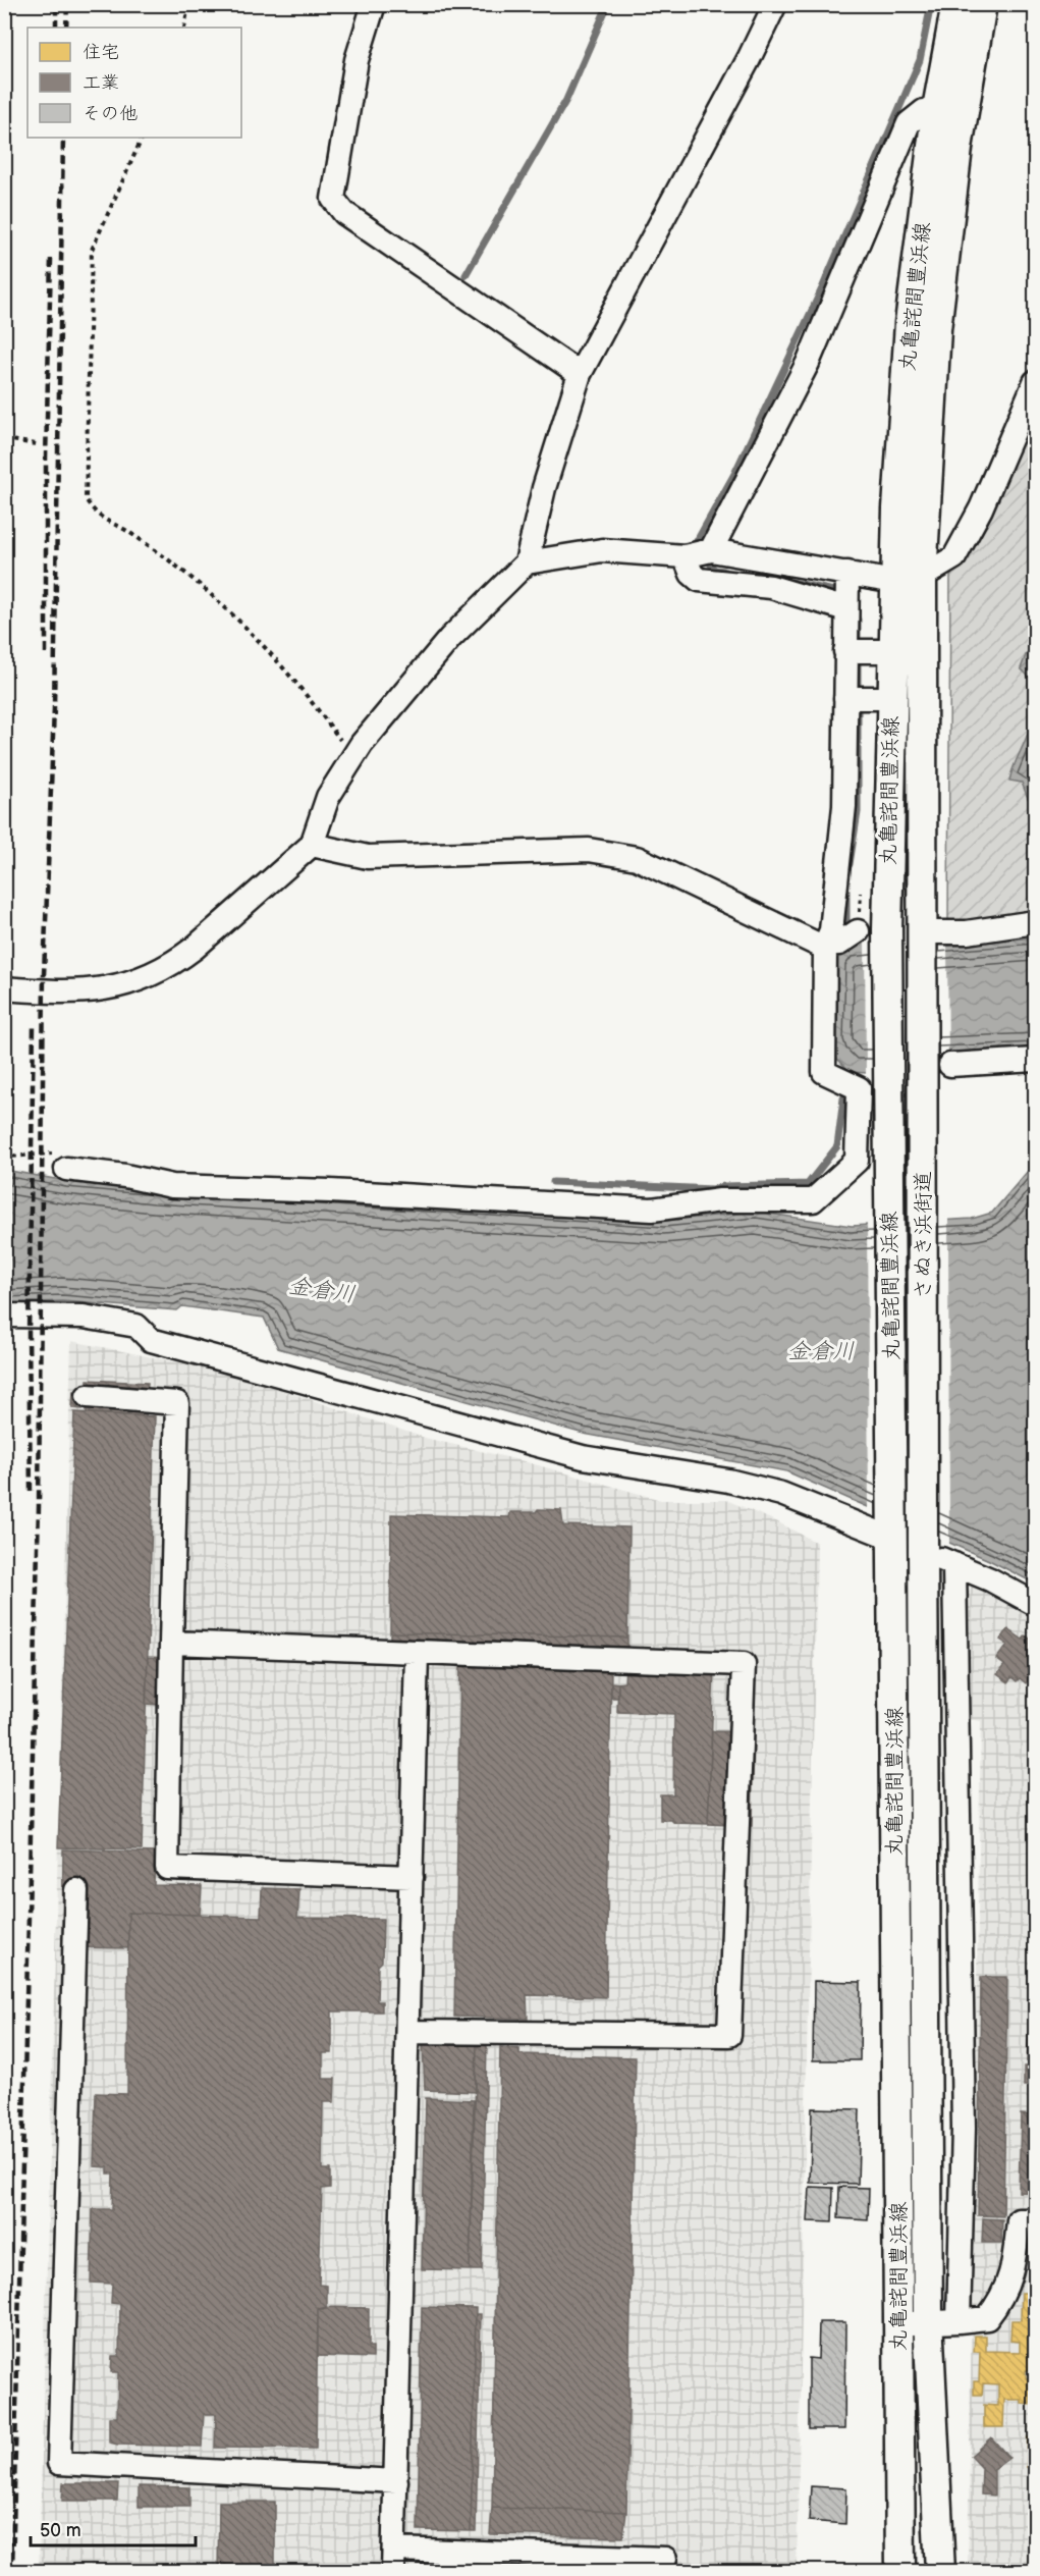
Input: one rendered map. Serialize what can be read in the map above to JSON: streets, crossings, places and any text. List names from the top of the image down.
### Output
{
  "streets": {
    "main road": ["丸亀詫間豊浜線", "さぬき浜街道"]
  },
  "crossings": [
    ["丸亀詫間豊浜線", "さぬき浜街道"]
  ],
  "water": ["金倉川"],
  "legend": ["住宅", "工業", "その他"],
  "scale_bar": "50 m"
}
